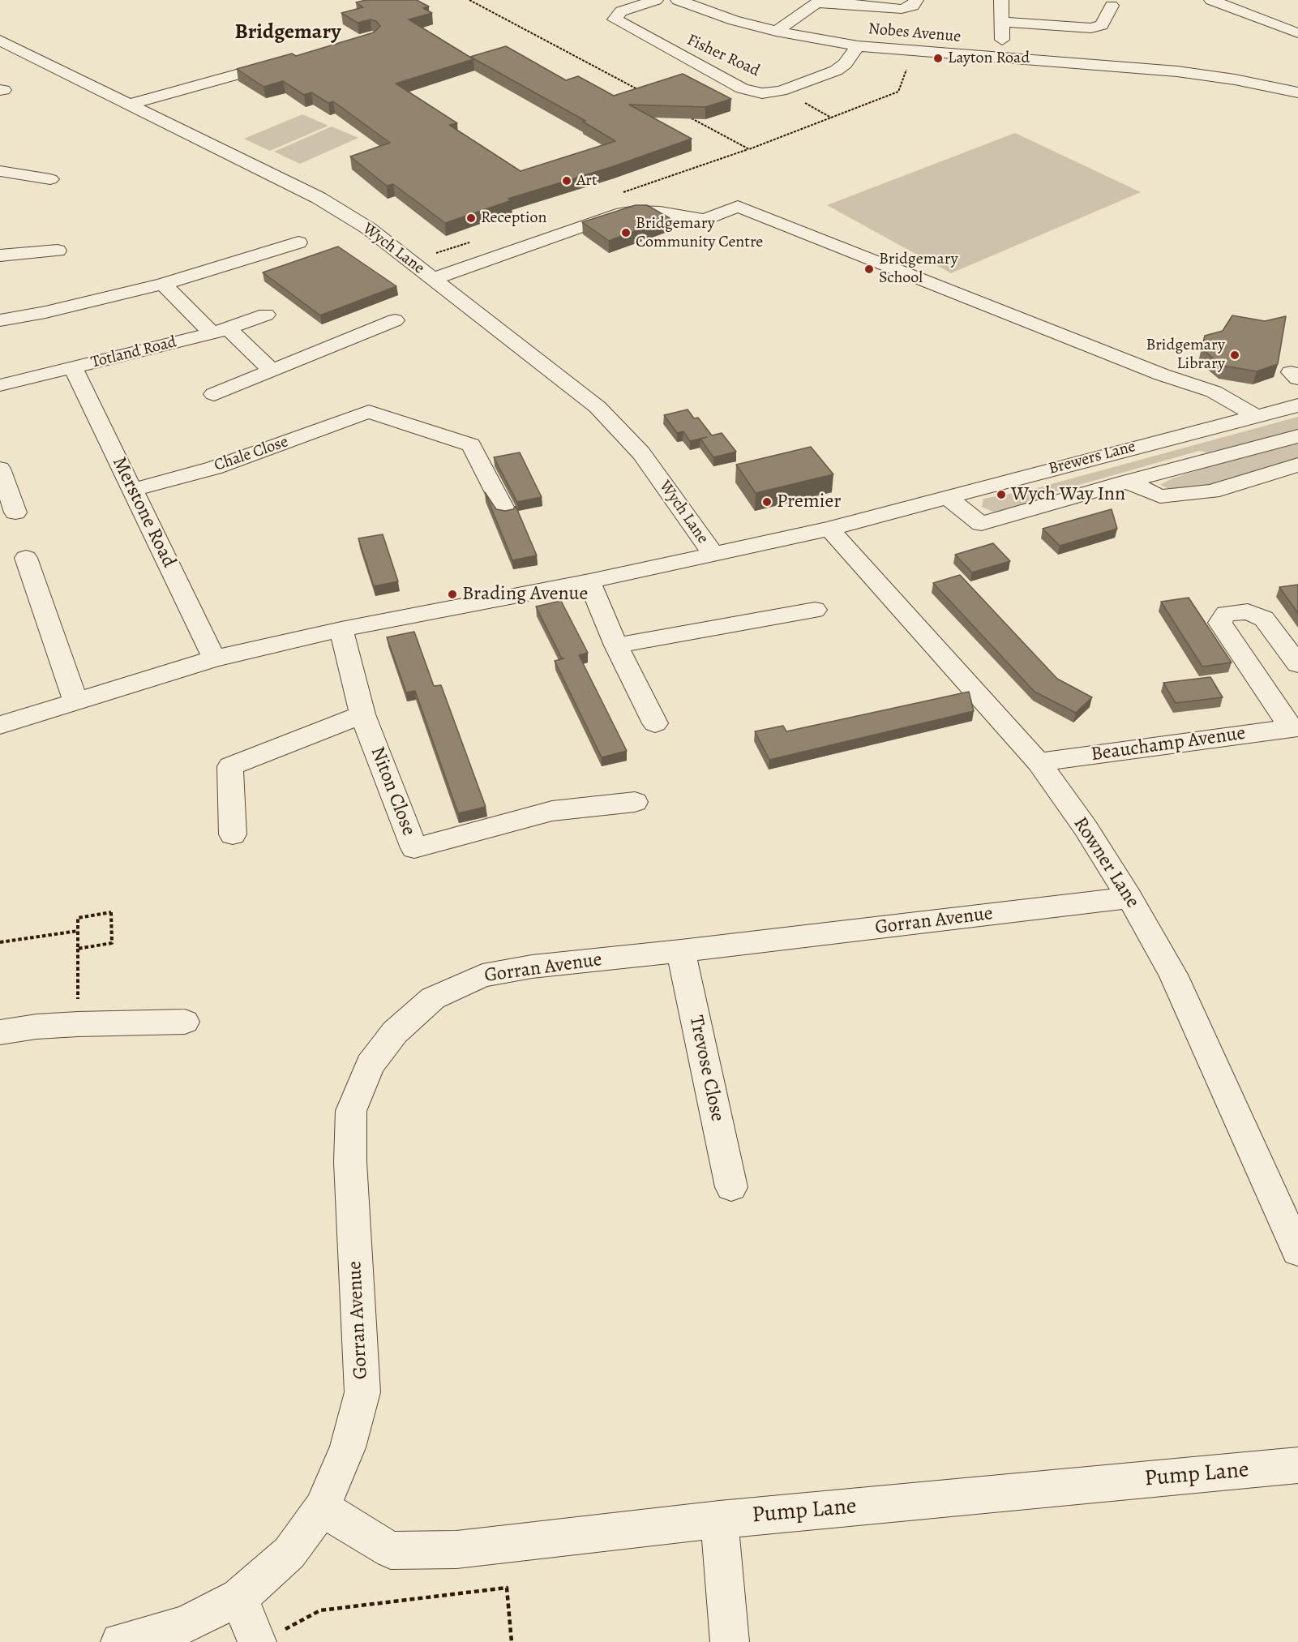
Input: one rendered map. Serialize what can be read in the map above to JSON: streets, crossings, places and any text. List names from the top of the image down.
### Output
{
  "streets": {
    "street": [
      "Nobes Avenue",
      "Fisher Road",
      "Wych Lane",
      "Totland Road",
      "Chale Close",
      "Brewers Lane",
      "Merstone Road",
      "Beauchamp Avenue",
      "Niton Close",
      "Rowner Lane",
      "Gorran Avenue",
      "Trevose Close",
      "Pump Lane"
    ]
  },
  "crossings": [
    ["Nobes Avenue", "Fisher Road"],
    ["Totland Road", "Merstone Road"],
    ["Chale Close", "Merstone Road"],
    ["Brewers Lane", "Rowner Lane"],
    ["Beauchamp Avenue", "Rowner Lane"],
    ["Rowner Lane", "Gorran Avenue"],
    ["Gorran Avenue", "Trevose Close"],
    ["Gorran Avenue", "Pump Lane"]
  ],
  "districts": ["Bridgemary"],
  "places": [
    "Layton Road",
    "Art",
    "Reception",
    "Bridgemary Community Centre",
    "Bridgemary School",
    "Bridgemary Library",
    "Wych Way Inn",
    "Premier",
    "Brading Avenue"
  ]
}
